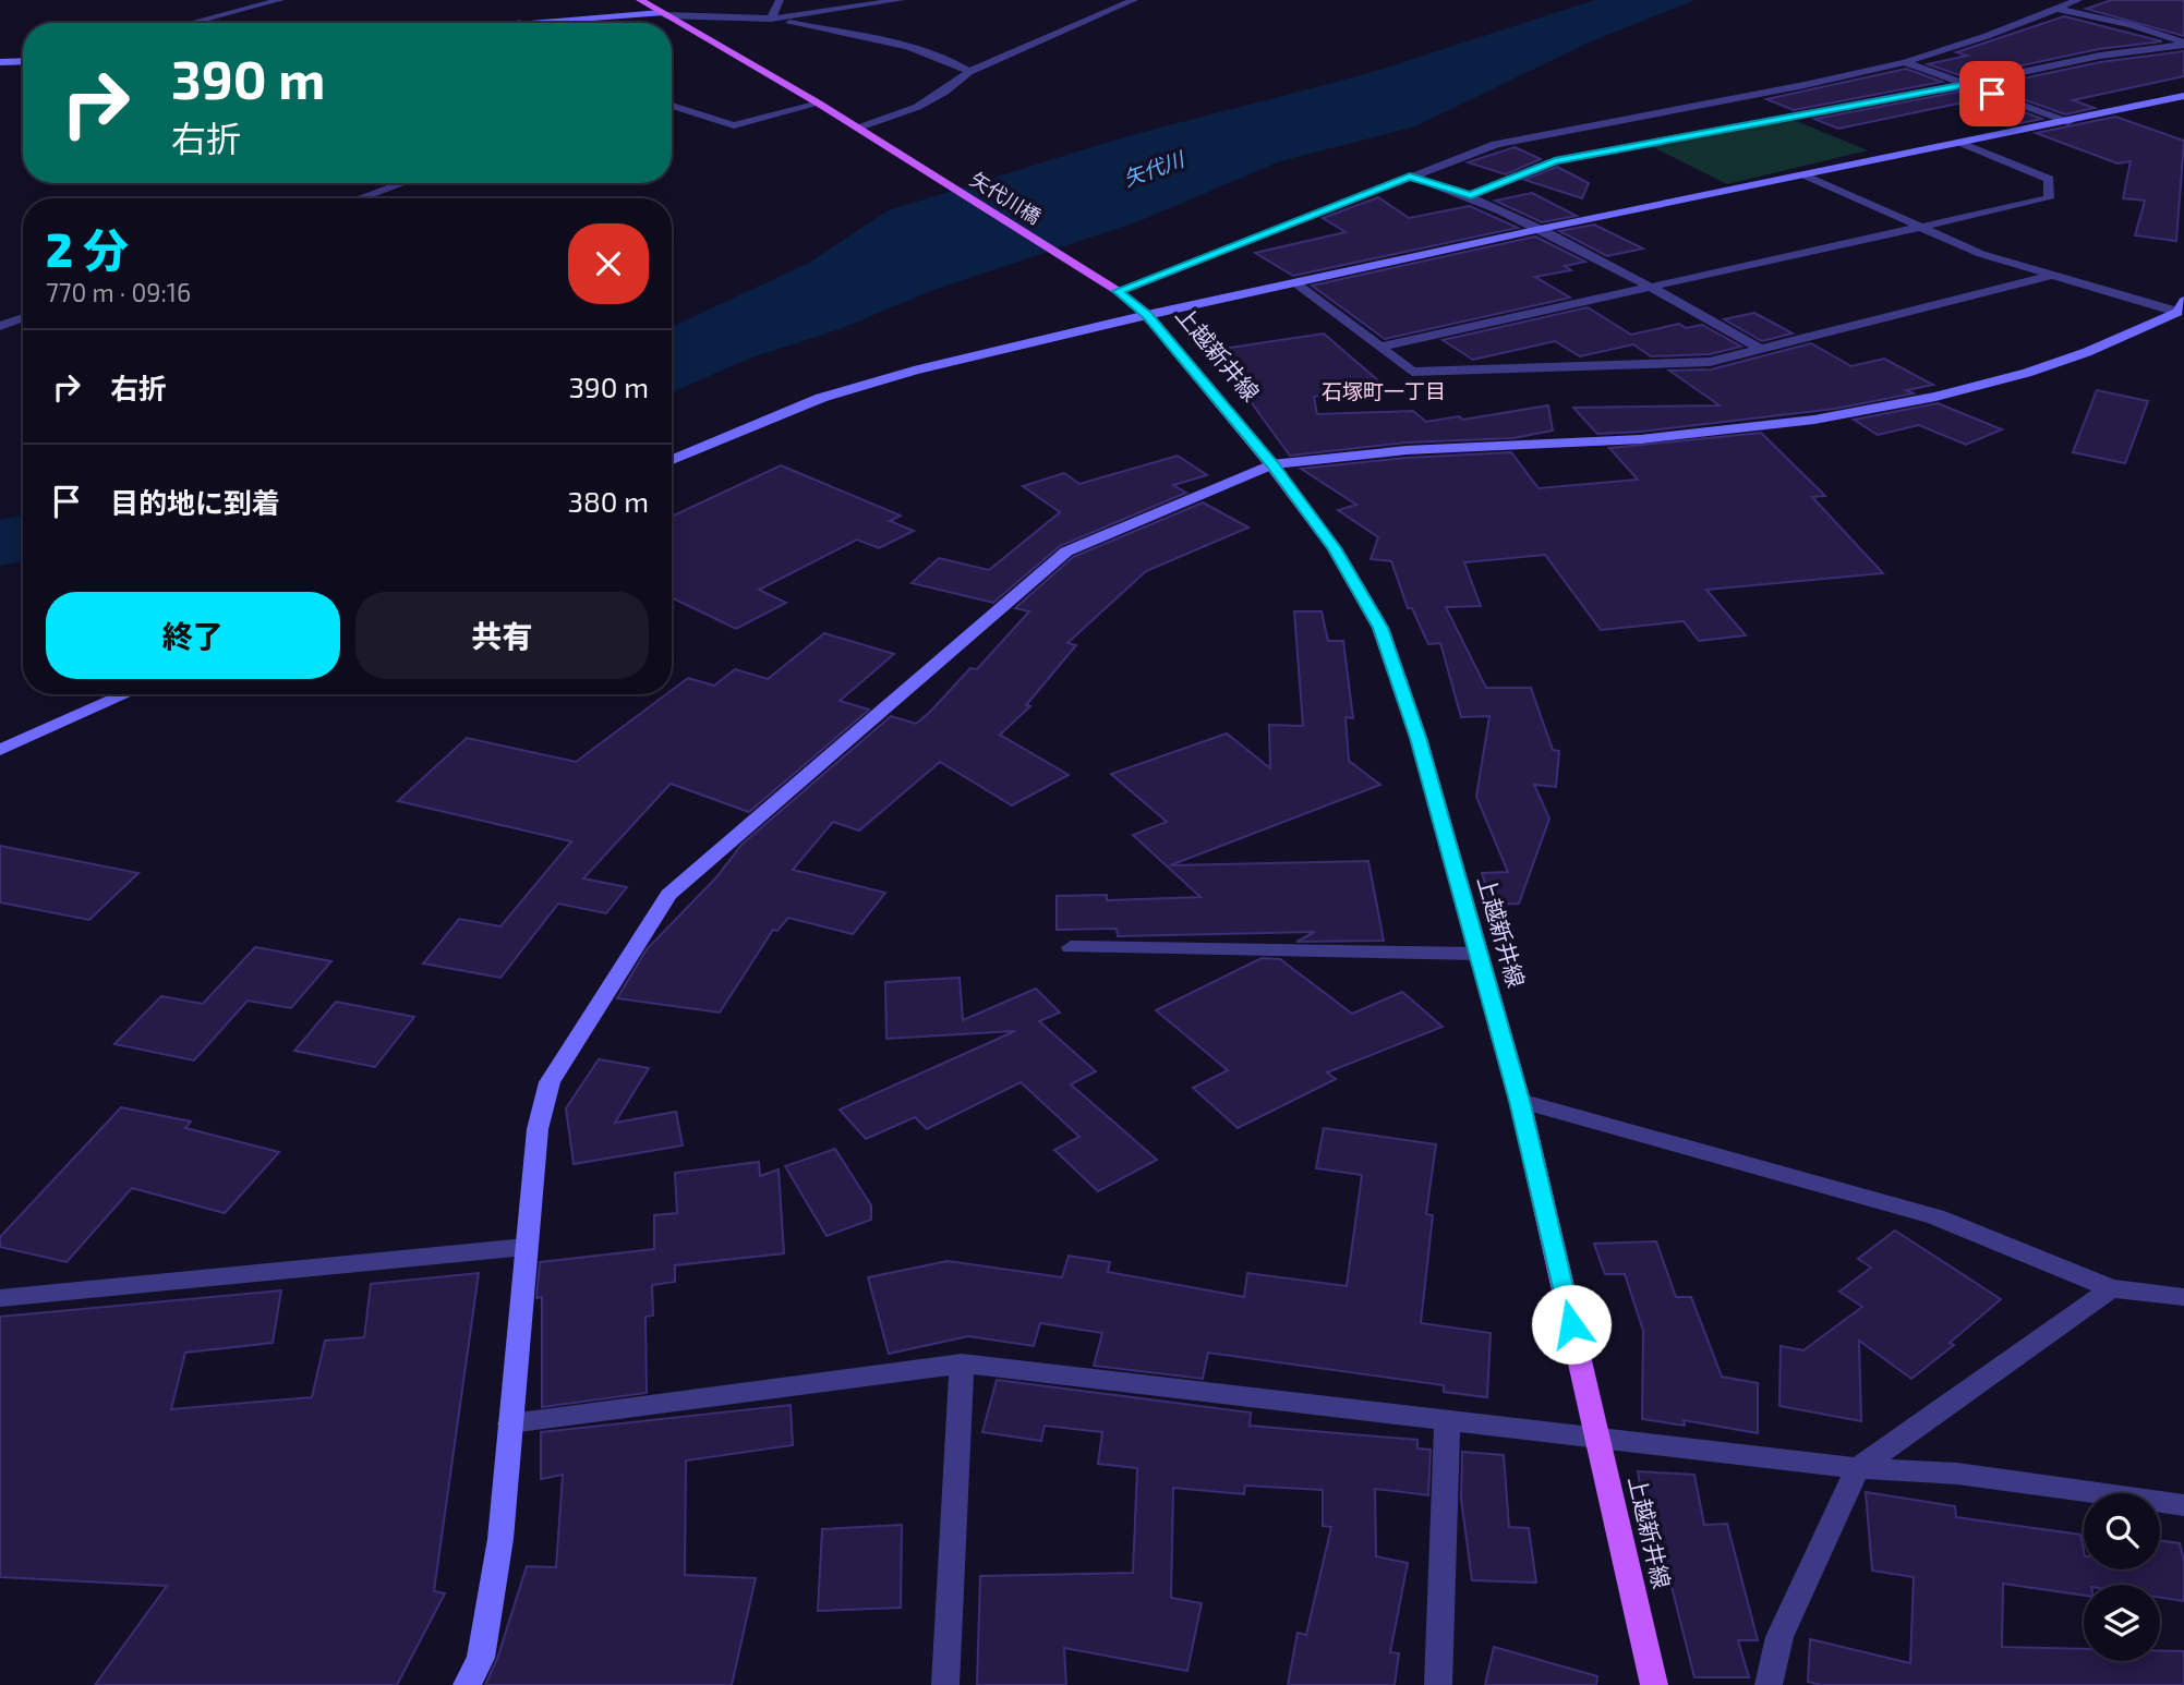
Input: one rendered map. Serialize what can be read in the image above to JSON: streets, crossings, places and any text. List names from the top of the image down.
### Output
{
  "streets": {
    "main road": ["矢代川橋", "上越新井線"]
  },
  "crossings": [
    ["矢代川橋", "上越新井線"]
  ],
  "districts": ["石塚町一丁目"],
  "water": ["矢代川"],
  "page": {
    "turn": ["390 m", "右折"],
    "heading": ["2 分", "770 m · 09:16"],
    "list": [
      {
        "name": "右折",
        "value": "390 m"
      },
      {
        "name": "目的地に到着",
        "value": "380 m"
      }
    ],
    "buttons": ["終了", "共有"]
  }
}
